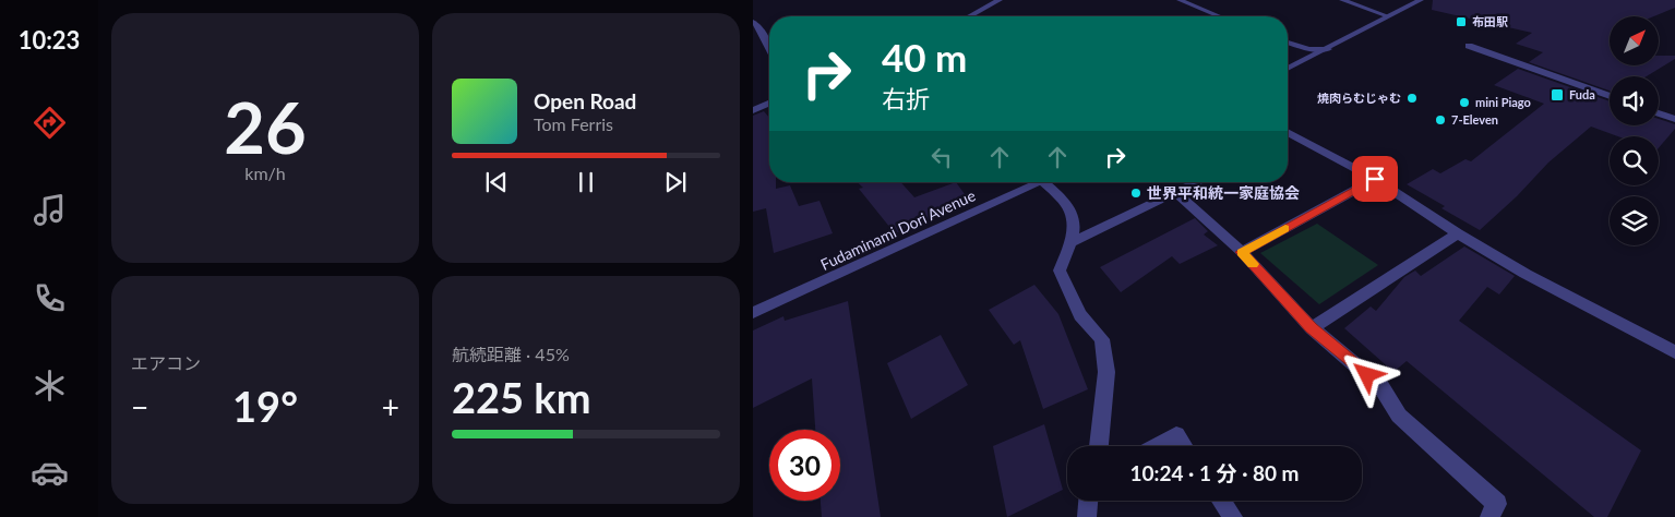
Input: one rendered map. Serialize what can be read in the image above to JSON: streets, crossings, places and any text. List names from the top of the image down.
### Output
{
  "streets": {
    "street": ["Fudaminami Dori Avenue"]
  },
  "places": {
    "transit": ["布田駅", "Fuda"],
    "other": [
      "焼肉らむじゃむ",
      "mini Piago",
      "7-Eleven",
      "世界平和統一家庭協会"
    ]
  },
  "north": "top right",
  "page": {
    "tabs": "10:23",
    "tile": [
      ["26", "km/h"],
      "エアコン",
      ["航続距離 · 45%", "225 km"]
    ],
    "turn": ["40 m", "右折"],
    "song": ["Open Road", "Tom Ferris"],
    "heat": ["−", "19°", "+"],
    "limit": "30",
    "trip": "10:24 · 1 分 · 80 m"
  }
}
